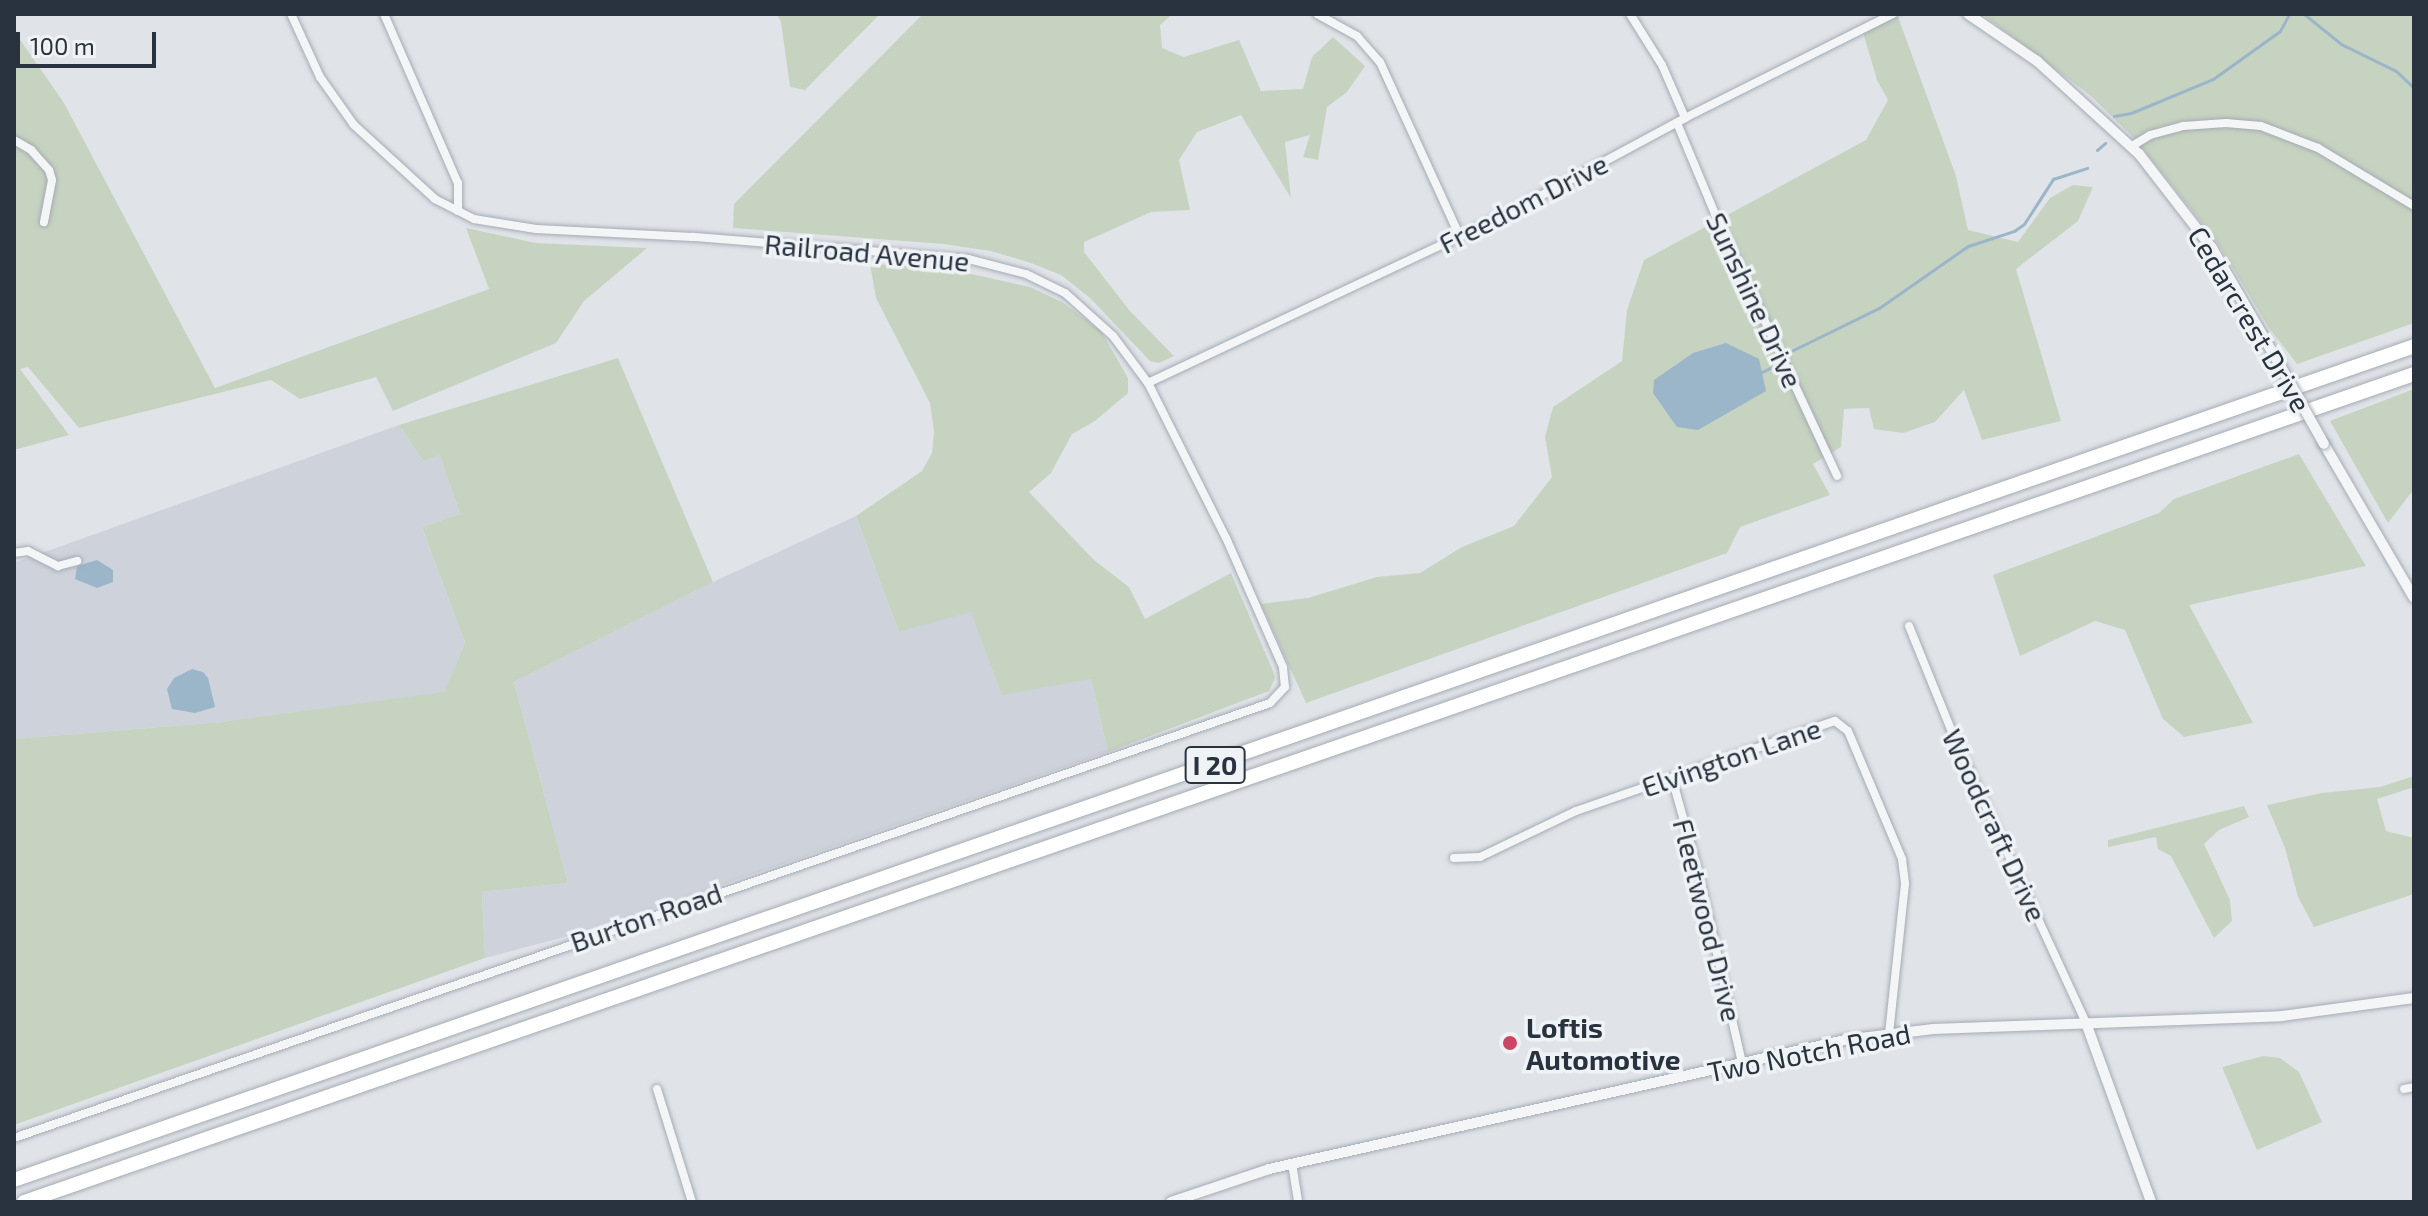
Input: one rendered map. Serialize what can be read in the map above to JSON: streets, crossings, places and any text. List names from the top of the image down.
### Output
{
  "streets": {
    "highway": ["I 20"],
    "street": [
      "Freedom Drive",
      "Railroad Avenue",
      "Sunshine Drive",
      "Cedarcrest Drive",
      "Elvington Lane",
      "Woodcraft Drive",
      "Burton Road",
      "Fleetwood Drive",
      "Two Notch Road"
    ]
  },
  "crossings": [
    ["Freedom Drive", "Railroad Avenue"],
    ["Freedom Drive", "Sunshine Drive"],
    ["Railroad Avenue", "Burton Road"],
    ["Elvington Lane", "Fleetwood Drive"],
    ["Elvington Lane", "Two Notch Road"],
    ["Woodcraft Drive", "Two Notch Road"],
    ["Fleetwood Drive", "Two Notch Road"]
  ],
  "places": ["Loftis Automotive"],
  "scale_bar": "100 m"
}
